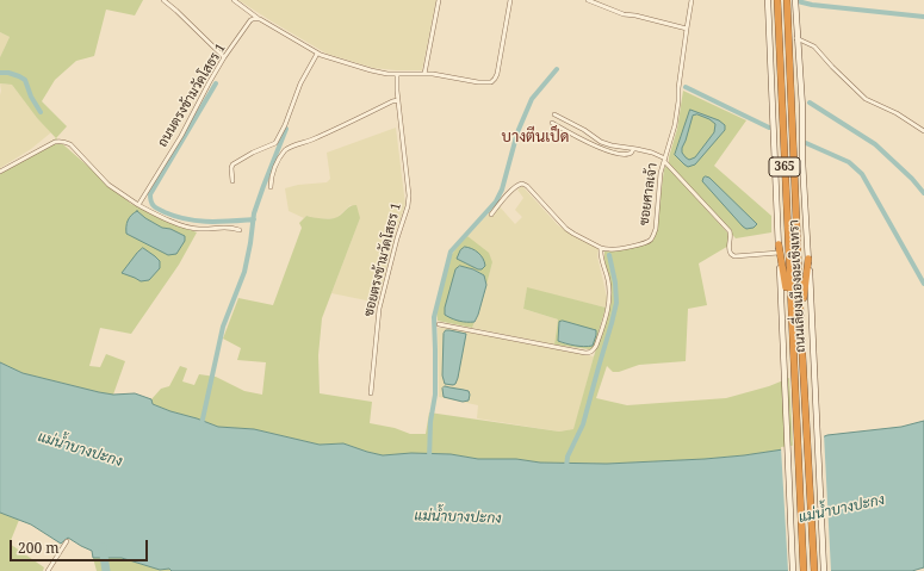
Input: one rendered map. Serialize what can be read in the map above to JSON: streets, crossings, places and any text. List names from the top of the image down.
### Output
{
  "streets": {
    "highway": ["365", "ถนนเลี่ยงเมืองฉะเชิงเทรา"],
    "street": ["ถนนตรงข้ามวัดโสธร 1", "ซอยศาลเจ้า", "ซอยตรงข้ามวัดโสธร 1"]
  },
  "districts": ["บางตีนเป็ด"],
  "water": ["แม่น้ำบางปะกง"],
  "scale_bar": "200 m"
}
